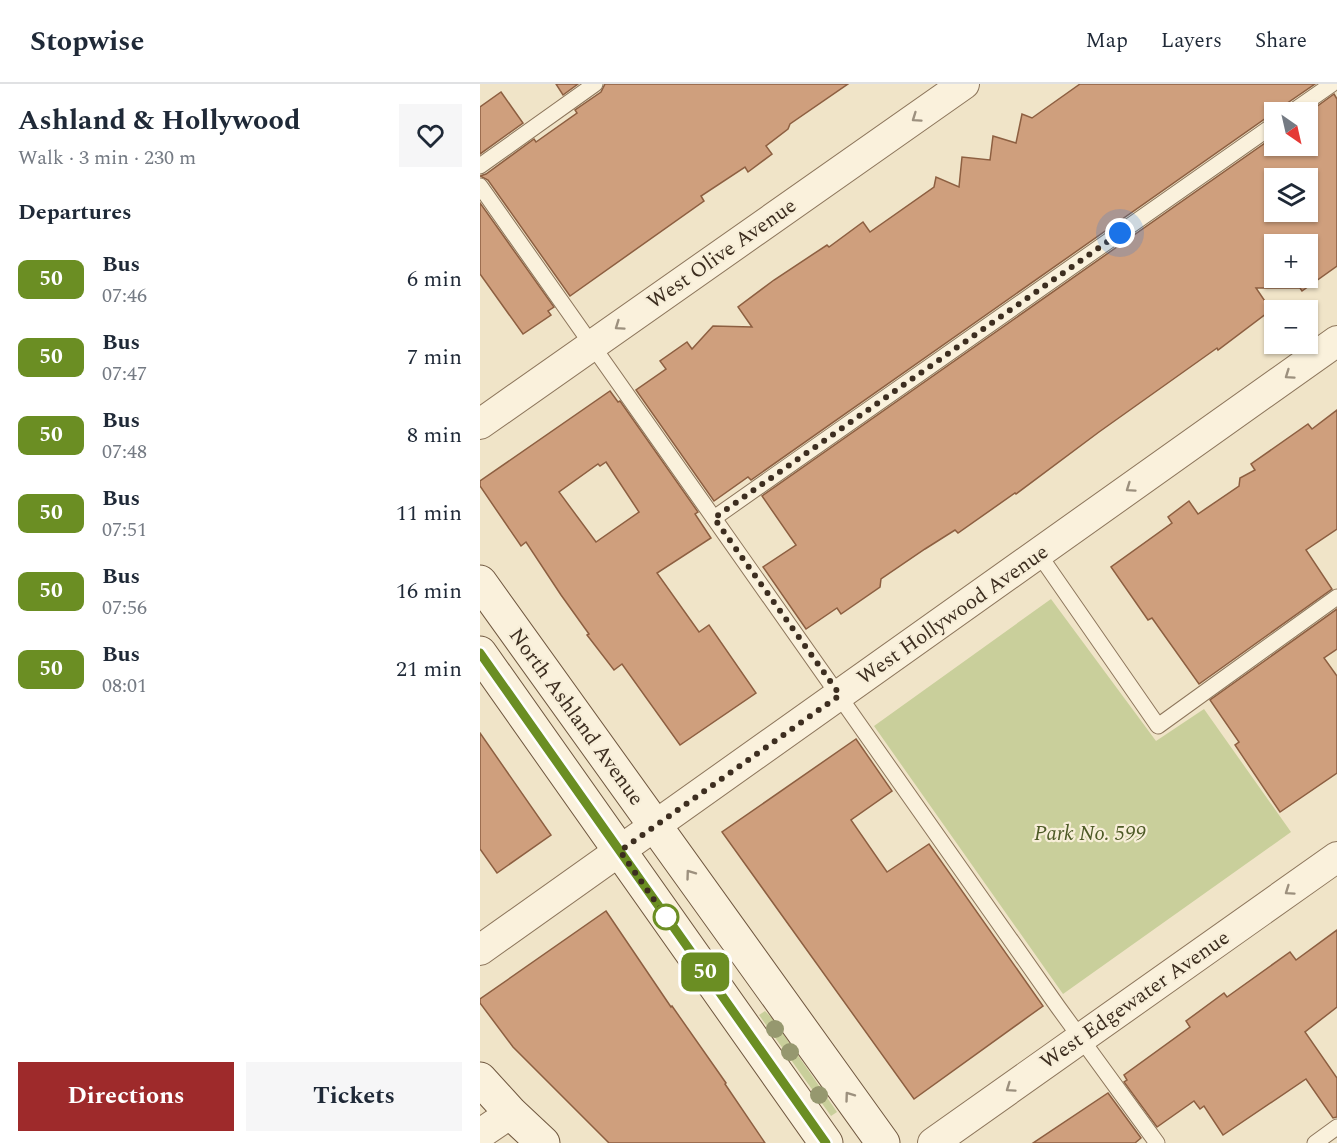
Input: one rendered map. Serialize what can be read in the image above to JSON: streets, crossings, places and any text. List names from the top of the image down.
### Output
{
  "streets": {
    "main road": ["North Ashland Avenue"],
    "street": ["West Olive Avenue", "West Hollywood Avenue", "West Edgewater Avenue"]
  },
  "crossings": [
    ["West Hollywood Avenue", "North Ashland Avenue"]
  ],
  "one_way": ["West Olive Avenue", "West Edgewater Avenue"],
  "parks": ["Park No. 599"],
  "lines": ["bus line 50"],
  "north": "bottom right",
  "page": {
    "header": "Stopwise",
    "nav": ["Map", "Layers", "Share"],
    "heading": [
      ["Ashland & Hollywood", "Walk · 3 min · 230 m"],
      "Departures"
    ],
    "on_map": "50",
    "map_buttons": ["+", "−"],
    "list": [
      {
        "mark": "50",
        "name": "Bus",
        "note": "07:46",
        "value": "6 min"
      },
      {
        "mark": "50",
        "name": "Bus",
        "note": "07:47",
        "value": "7 min"
      },
      {
        "mark": "50",
        "name": "Bus",
        "note": "07:48",
        "value": "8 min"
      },
      {
        "mark": "50",
        "name": "Bus",
        "note": "07:51",
        "value": "11 min"
      },
      {
        "mark": "50",
        "name": "Bus",
        "note": "07:56",
        "value": "16 min"
      },
      {
        "mark": "50",
        "name": "Bus",
        "note": "08:01",
        "value": "21 min"
      }
    ],
    "buttons": ["Directions", "Tickets"]
  }
}
